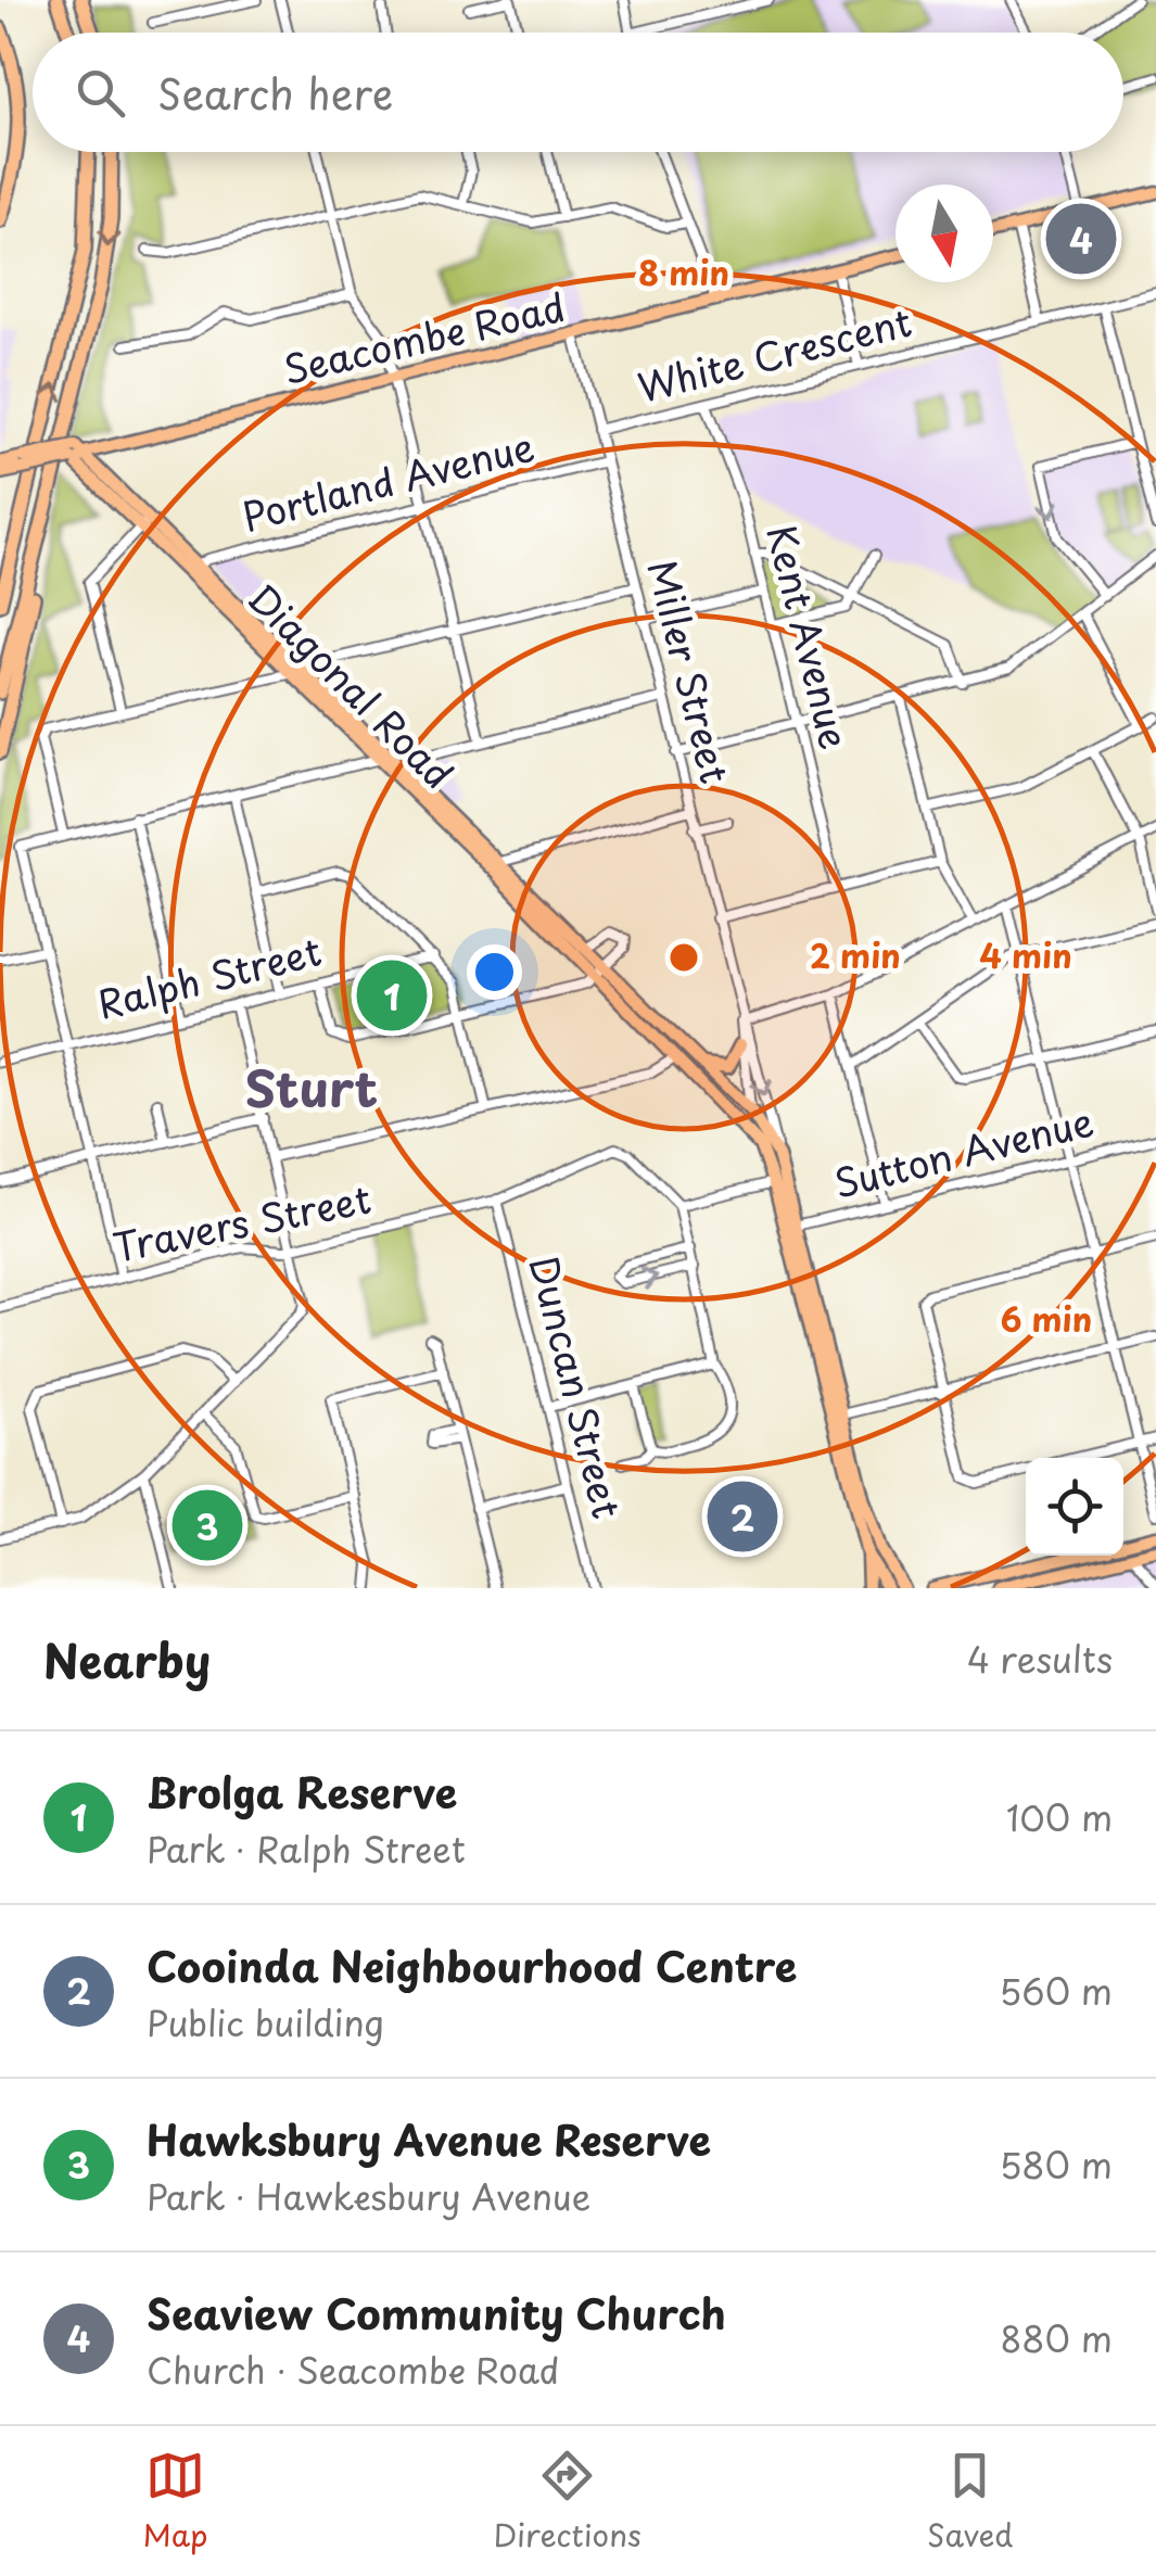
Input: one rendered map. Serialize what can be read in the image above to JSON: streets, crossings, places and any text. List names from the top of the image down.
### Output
{
  "streets": {
    "main road": ["Seacombe Road", "Diagonal Road"],
    "street": [
      "White Crescent",
      "Portland Avenue",
      "Kent Avenue",
      "Miller Street",
      "Ralph Street",
      "Sutton Avenue",
      "Travers Street",
      "Duncan Street"
    ]
  },
  "crossings": [
    ["Seacombe Road", "Miller Street"],
    ["Seacombe Road", "Diagonal Road"],
    ["White Crescent", "Kent Avenue"],
    ["White Crescent", "Miller Street"],
    ["Portland Avenue", "Miller Street"],
    ["Portland Avenue", "Diagonal Road"],
    ["Miller Street", "Diagonal Road"],
    ["Diagonal Road", "Sutton Avenue"],
    ["Travers Street", "Duncan Street"]
  ],
  "districts": ["Sturt"],
  "north": "bottom",
  "page": {
    "search": "Search here",
    "pins": [
      "4",
      "1",
      "2",
      "3"
    ],
    "heading": ["Nearby", "4 results"],
    "list": [
      {
        "mark": "1",
        "name": "Brolga Reserve",
        "note": "Park · Ralph Street",
        "value": "100 m"
      },
      {
        "mark": "2",
        "name": "Cooinda Neighbourhood Centre",
        "note": "Public building",
        "value": "560 m"
      },
      {
        "mark": "3",
        "name": "Hawksbury Avenue Reserve",
        "note": "Park · Hawkesbury Avenue",
        "value": "580 m"
      },
      {
        "mark": "4",
        "name": "Seaview Community Church",
        "note": "Church · Seacombe Road",
        "value": "880 m"
      }
    ],
    "nav": ["Map", "Directions", "Saved"]
  },
  "rings": [
    "8 min",
    "2 min",
    "4 min",
    "6 min"
  ]
}
